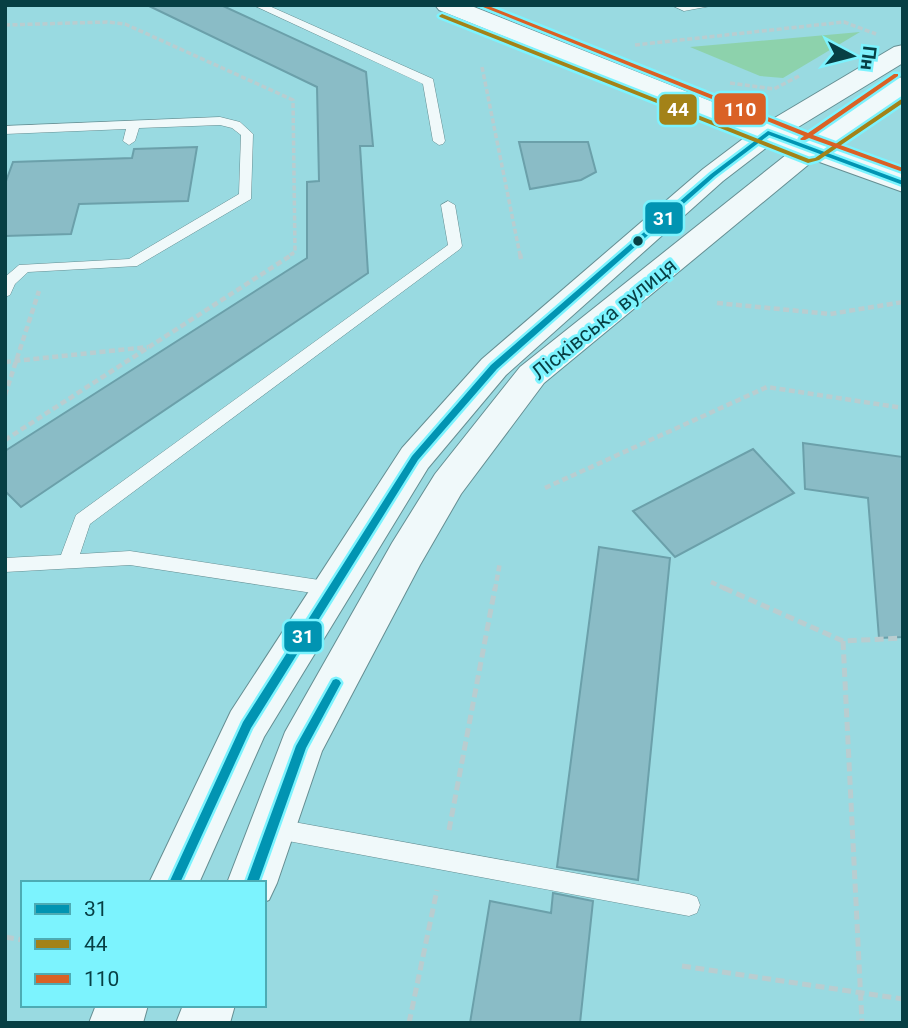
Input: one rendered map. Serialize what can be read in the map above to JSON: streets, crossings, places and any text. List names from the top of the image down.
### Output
{
  "streets": {
    "street": ["Лісківська вулиця"]
  },
  "lines": ["transit line 110", "transit line 44", "transit line 31"],
  "legend": ["31", "44", "110"],
  "north": "right"
}
